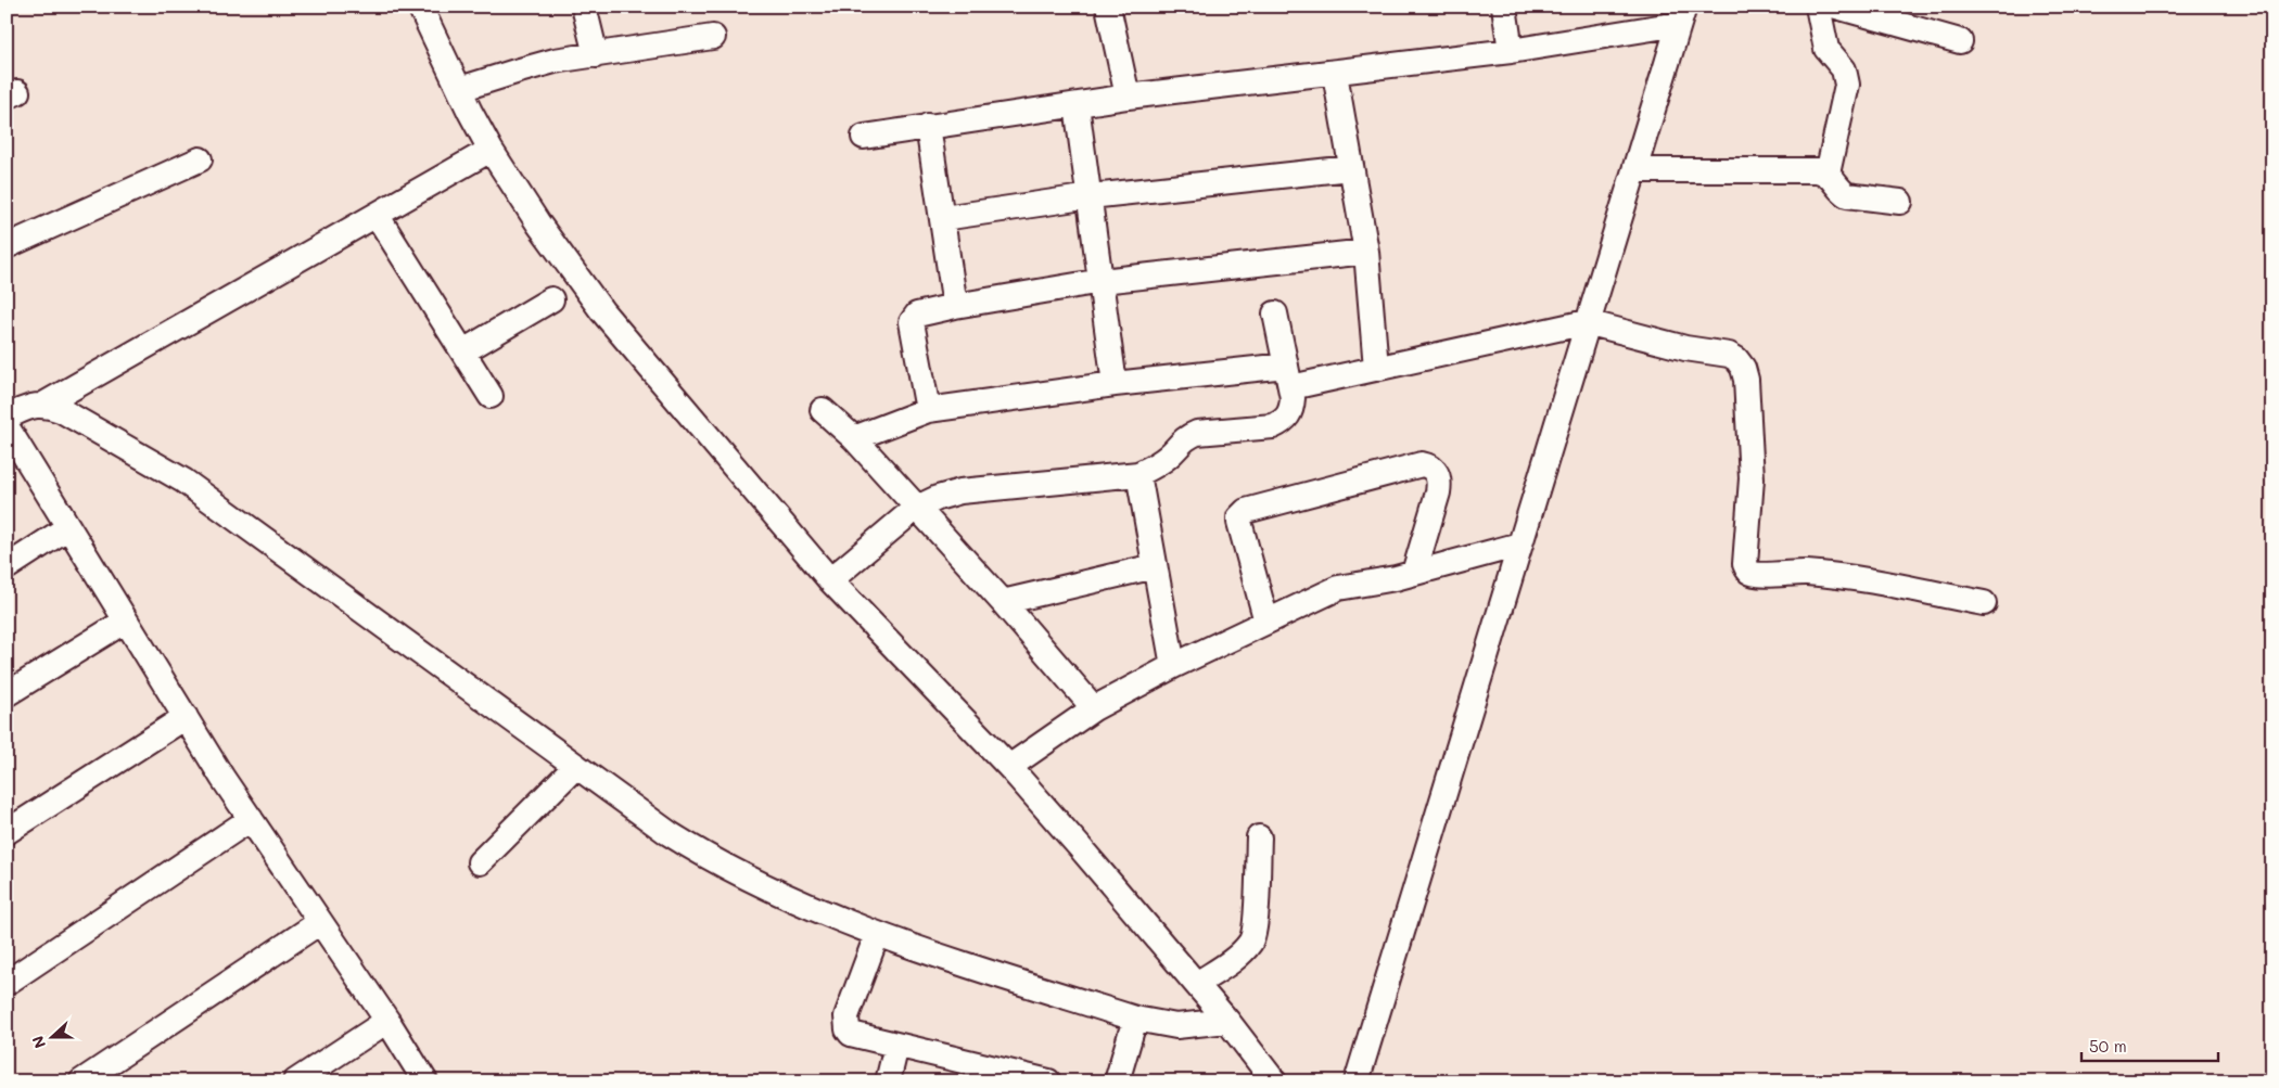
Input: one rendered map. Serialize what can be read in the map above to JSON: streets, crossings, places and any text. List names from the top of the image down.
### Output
{
  "scale_bar": "50 m",
  "north": "left"
}
